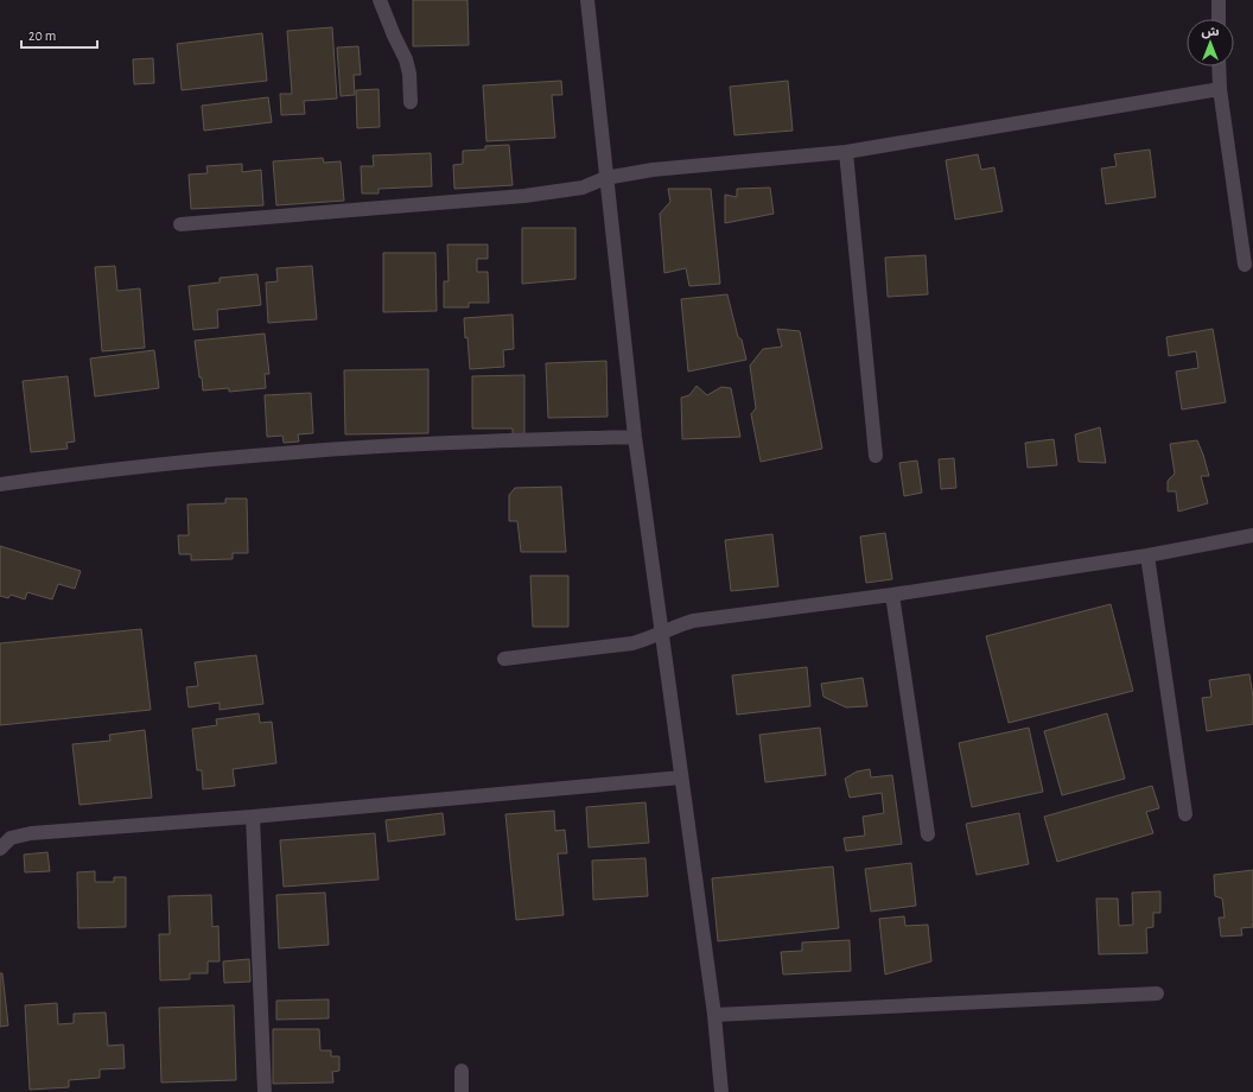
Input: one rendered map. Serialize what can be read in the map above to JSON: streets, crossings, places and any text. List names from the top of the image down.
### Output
{
  "scale_bar": "20 m",
  "north": "top"
}
